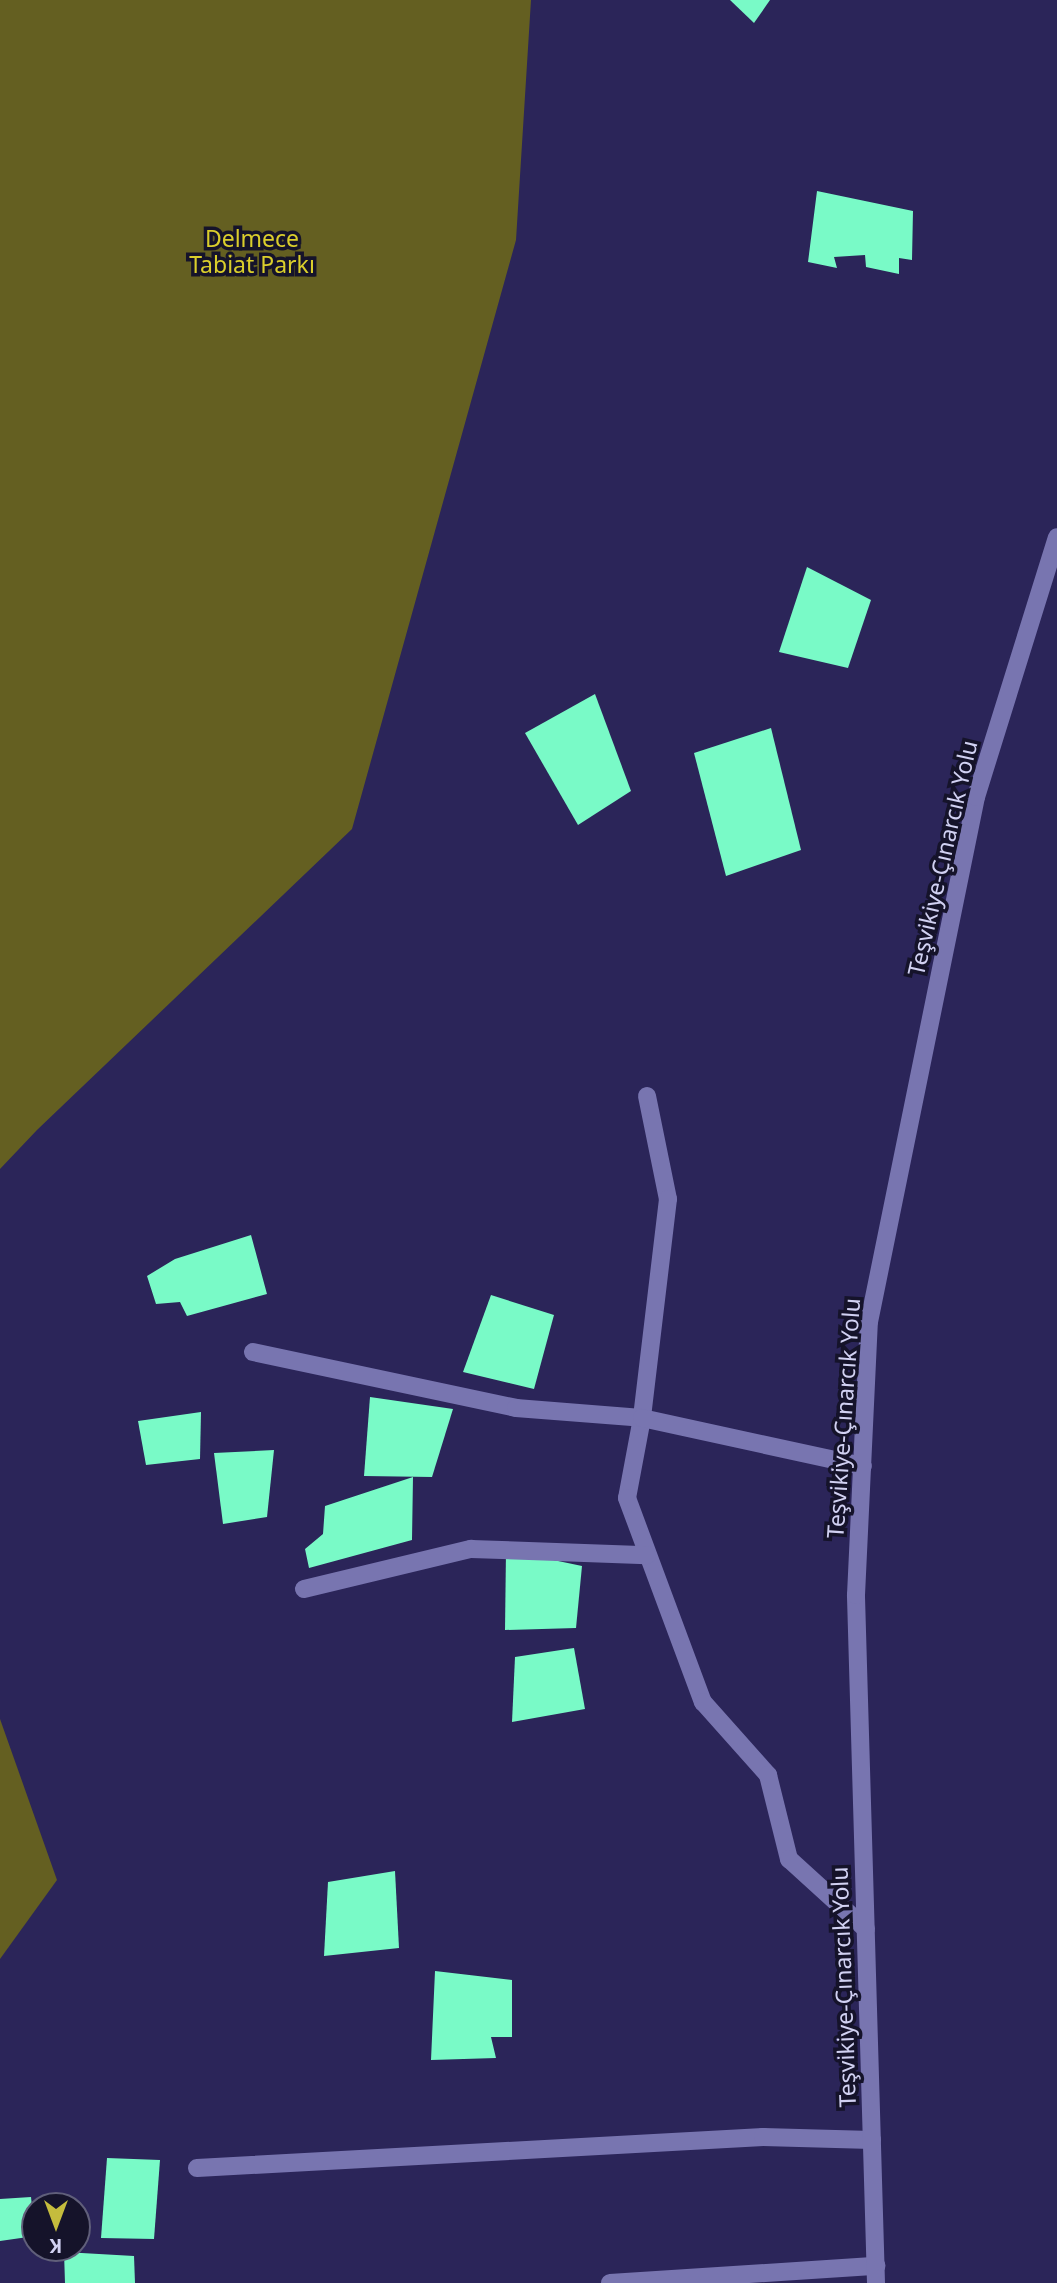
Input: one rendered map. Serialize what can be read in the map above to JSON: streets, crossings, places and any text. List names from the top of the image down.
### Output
{
  "streets": {
    "street": ["Teşvikiye-Çınarcık Yolu"]
  },
  "parks": ["Delmece Tabiat Parkı"],
  "north": "bottom"
}
